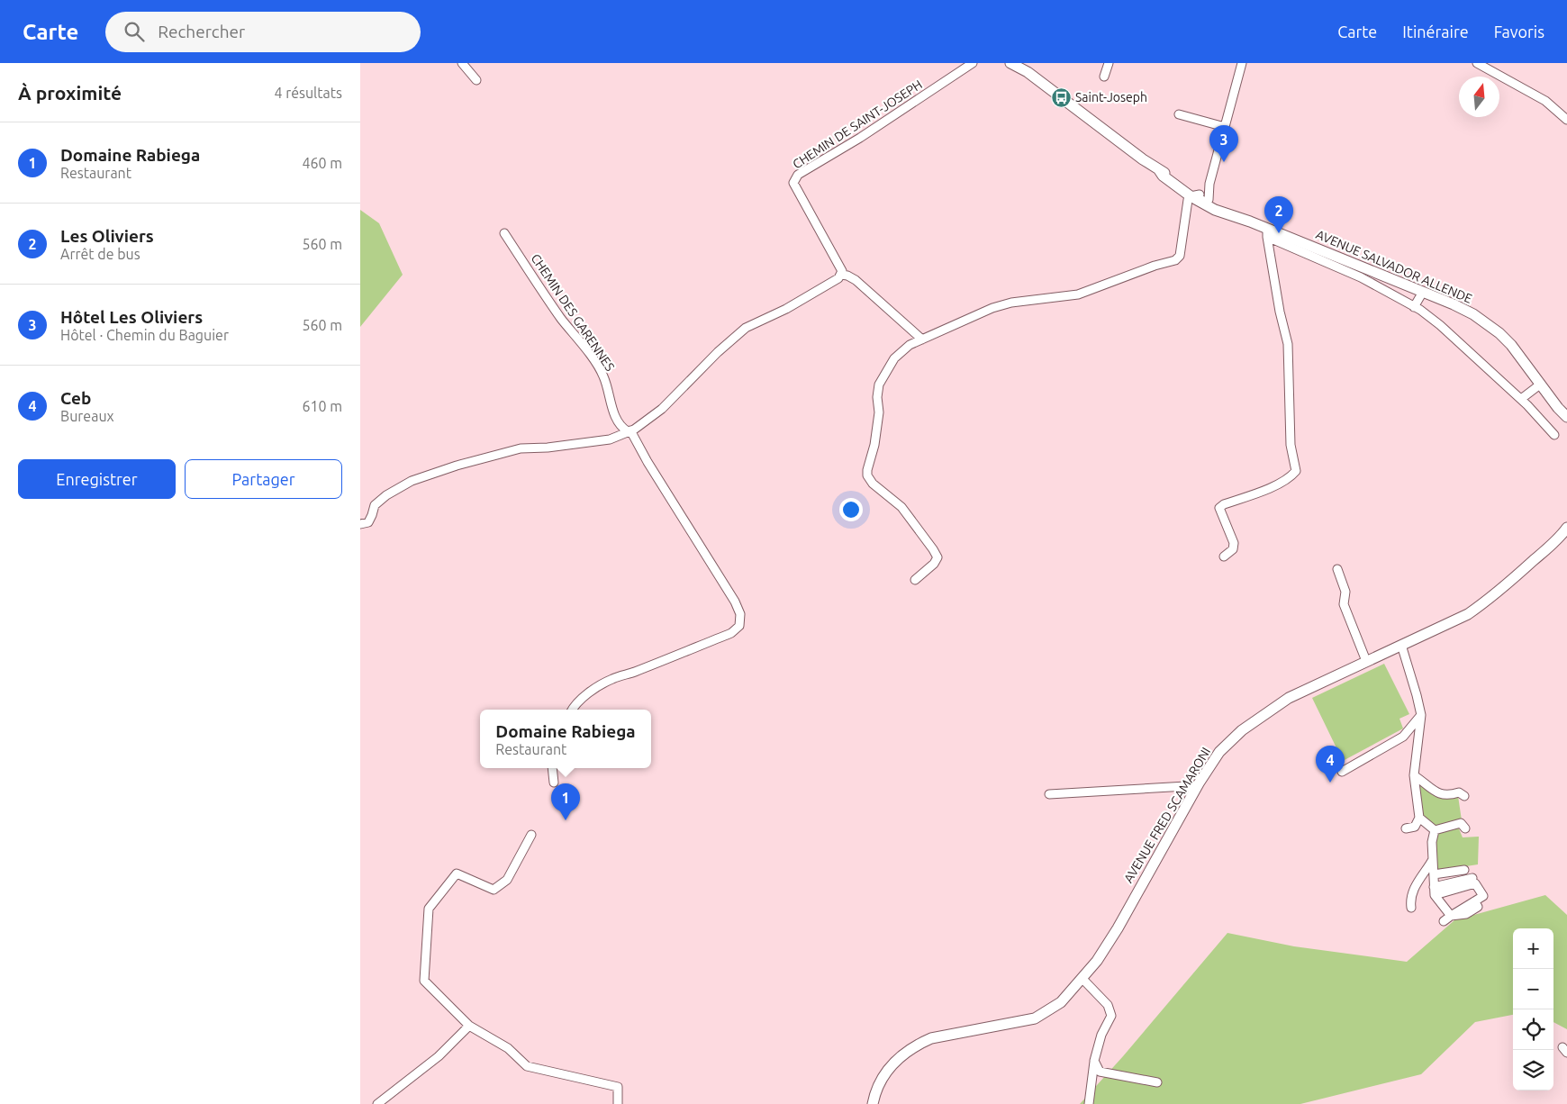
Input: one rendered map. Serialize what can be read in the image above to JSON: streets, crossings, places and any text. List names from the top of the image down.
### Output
{
  "streets": {
    "main road": ["AVENUE SALVADOR ALLENDE", "AVENUE FRED SCAMARONI"],
    "street": ["CHEMIN DE SAINT-JOSEPH", "CHEMIN DES GARENNES"]
  },
  "places": {
    "bus stop": ["Saint-Joseph"]
  },
  "north": "top",
  "page": {
    "header": "Carte",
    "search": "Rechercher",
    "nav": ["Carte", "Itinéraire", "Favoris"],
    "heading": ["À proximité", "4 résultats"],
    "list": [
      {
        "mark": "1",
        "name": "Domaine Rabiega",
        "note": "Restaurant",
        "value": "460 m"
      },
      {
        "mark": "2",
        "name": "Les Oliviers",
        "note": "Arrêt de bus",
        "value": "560 m"
      },
      {
        "mark": "3",
        "name": "Hôtel Les Oliviers",
        "note": "Hôtel · Chemin du Baguier",
        "value": "560 m"
      },
      {
        "mark": "4",
        "name": "Ceb",
        "note": "Bureaux",
        "value": "610 m"
      }
    ],
    "pins": [
      "3",
      "2",
      "4",
      "1"
    ],
    "buttons": ["Enregistrer", "Partager"],
    "popup": ["Domaine Rabiega", "Restaurant"],
    "map_buttons": ["+", "−"]
  }
}
